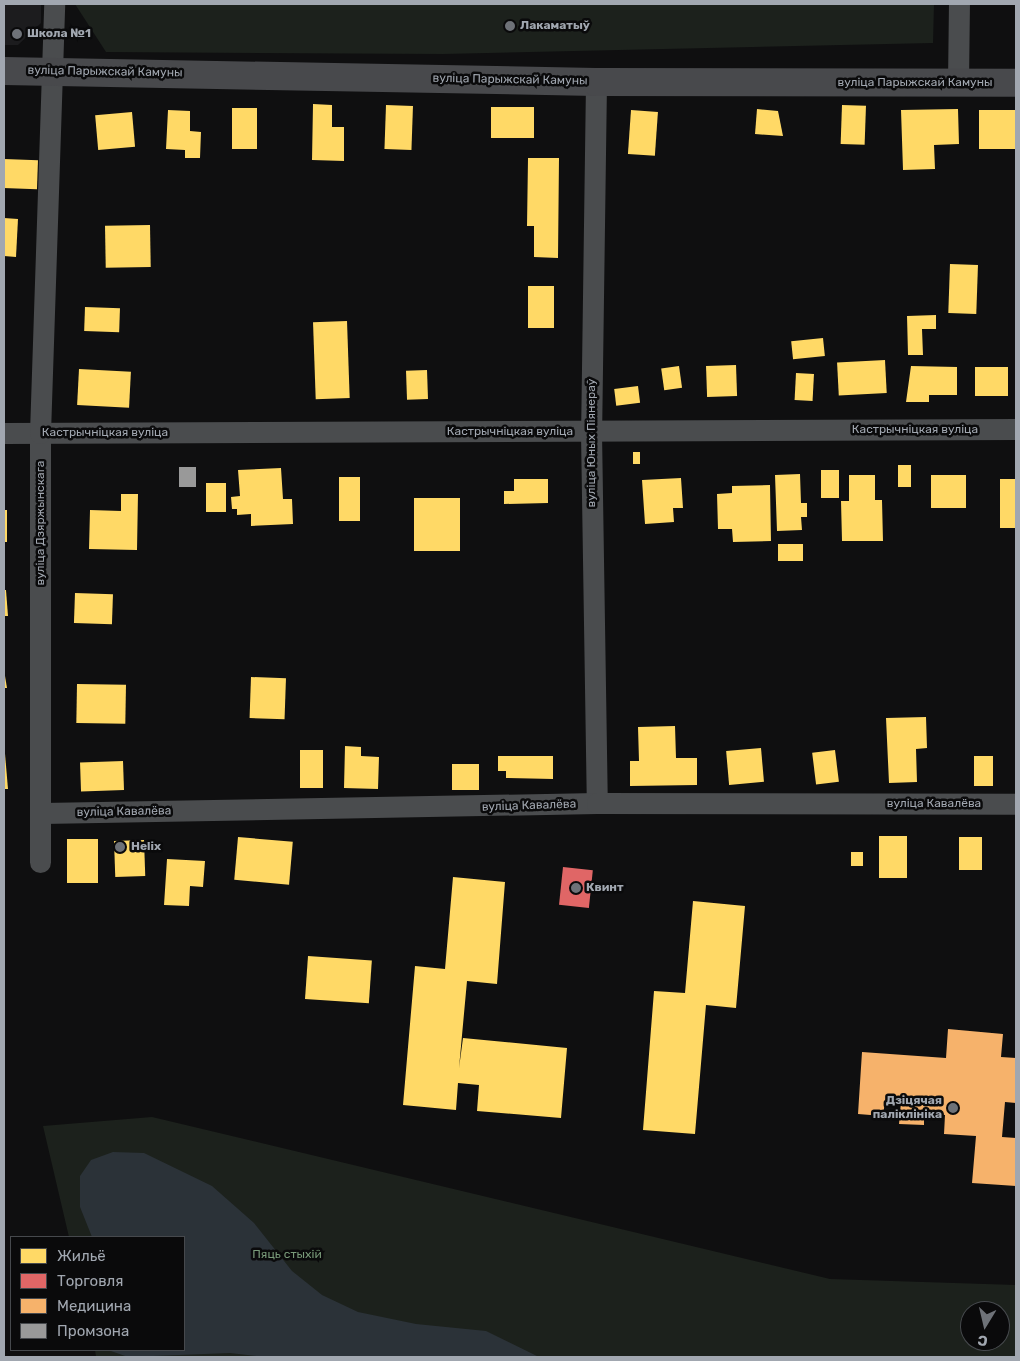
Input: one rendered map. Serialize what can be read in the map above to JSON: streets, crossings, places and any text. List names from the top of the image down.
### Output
{
  "streets": {
    "street": [
      "вуліца Парыжскай Камуны",
      "Кастрычніцкая вуліца",
      "вуліца Юных Піянераў",
      "вуліца Дзяржынскага",
      "вуліца Кавалёва"
    ]
  },
  "crossings": [
    ["вуліца Парыжскай Камуны", "вуліца Юных Піянераў"],
    ["вуліца Парыжскай Камуны", "вуліца Дзяржынскага"],
    ["Кастрычніцкая вуліца", "вуліца Юных Піянераў"],
    ["Кастрычніцкая вуліца", "вуліца Дзяржынскага"],
    ["вуліца Юных Піянераў", "вуліца Кавалёва"],
    ["вуліца Дзяржынскага", "вуліца Кавалёва"]
  ],
  "parks": ["Пяць стыхій"],
  "places": [
    "Лакаматыў",
    "Школа №1",
    "Helix",
    "Квинт",
    "Дзіцячая паліклініка"
  ],
  "legend": [
    "Жильё",
    "Торговля",
    "Медицина",
    "Промзона"
  ],
  "north": "bottom"
}
